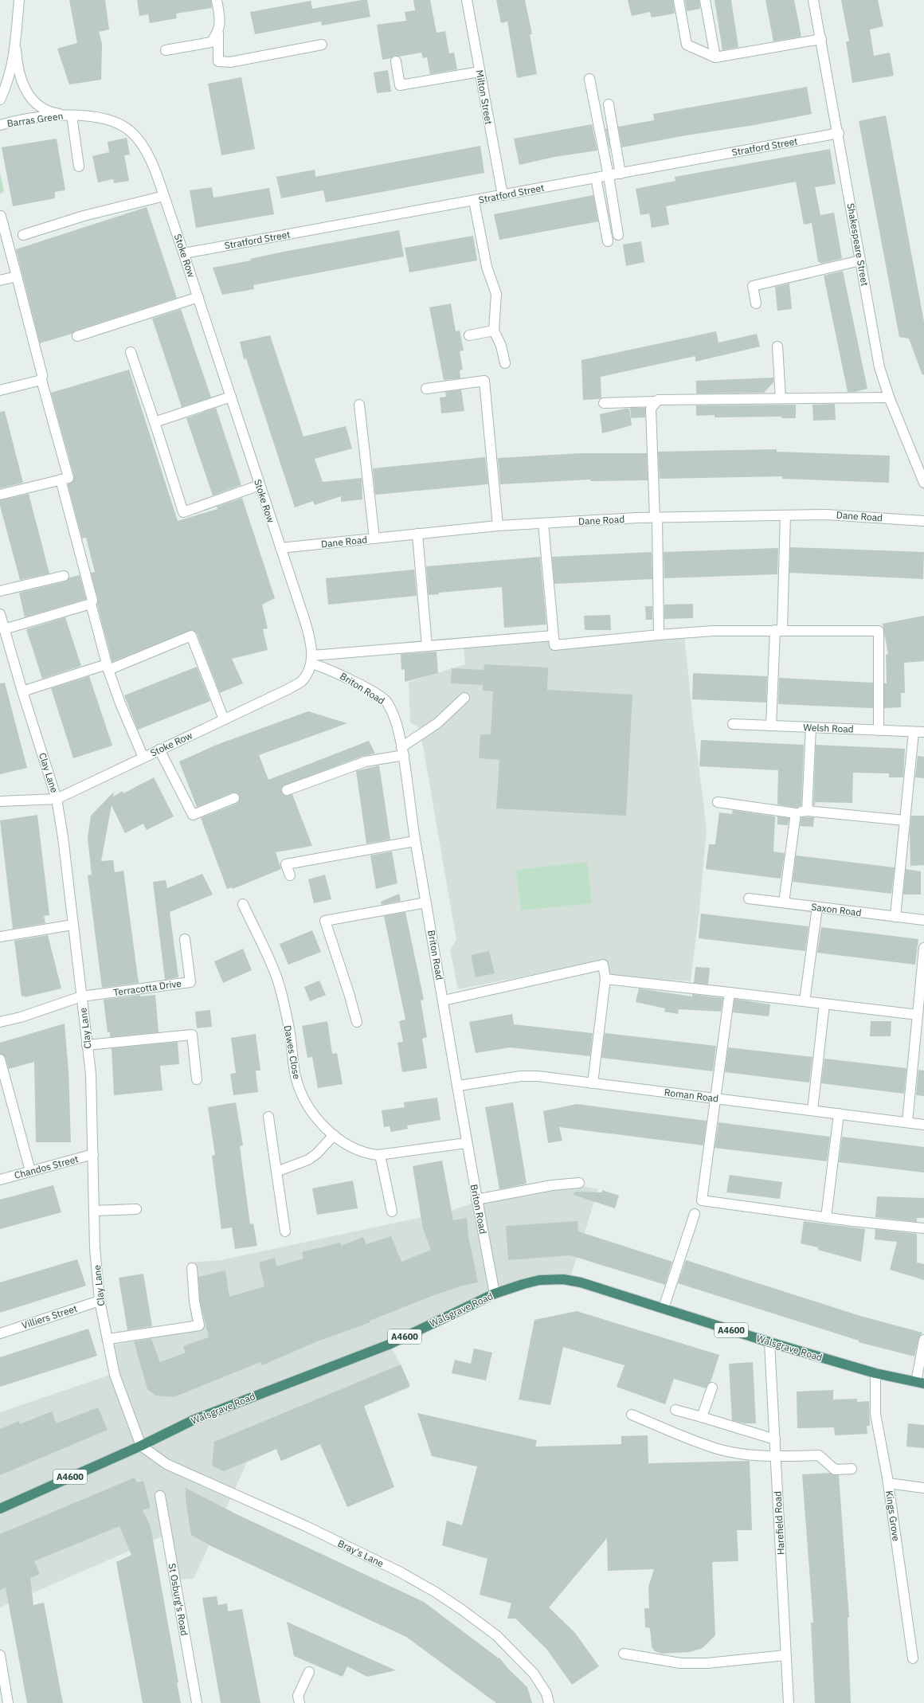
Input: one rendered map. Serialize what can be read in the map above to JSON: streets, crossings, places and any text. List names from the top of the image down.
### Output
{
  "streets": {
    "highway": ["Walsgrave Road", "A4600"],
    "street": [
      "Milton Street",
      "Barras Green",
      "Stratford Street",
      "Shakespeare Street",
      "Stoke Row",
      "Dane Road",
      "Briton Road",
      "Welsh Road",
      "Clay Lane",
      "Saxon Road",
      "Terracotta Drive",
      "Dawes Close",
      "Roman Road",
      "Chandos Street",
      "Villiers Street",
      "Kings Grove",
      "Harefield Road",
      "Bray's Lane",
      "St Osburg's Road"
    ]
  },
  "crossings": [
    ["Milton Street", "Stratford Street"],
    ["Barras Green", "Stoke Row"],
    ["Stratford Street", "Shakespeare Street"],
    ["Stratford Street", "Stoke Row"],
    ["Stoke Row", "Dane Road"],
    ["Stoke Row", "Briton Road"],
    ["Stoke Row", "Clay Lane"],
    ["Briton Road", "Dawes Close"],
    ["Briton Road", "Roman Road"],
    ["Briton Road", "Walsgrave Road"],
    ["Clay Lane", "Terracotta Drive"],
    ["Clay Lane", "Chandos Street"],
    ["Clay Lane", "Walsgrave Road"],
    ["Clay Lane", "Villiers Street"],
    ["Clay Lane", "Bray's Lane"],
    ["Walsgrave Road", "Kings Grove"],
    ["Walsgrave Road", "Harefield Road"],
    ["Walsgrave Road", "Bray's Lane"]
  ]
}
